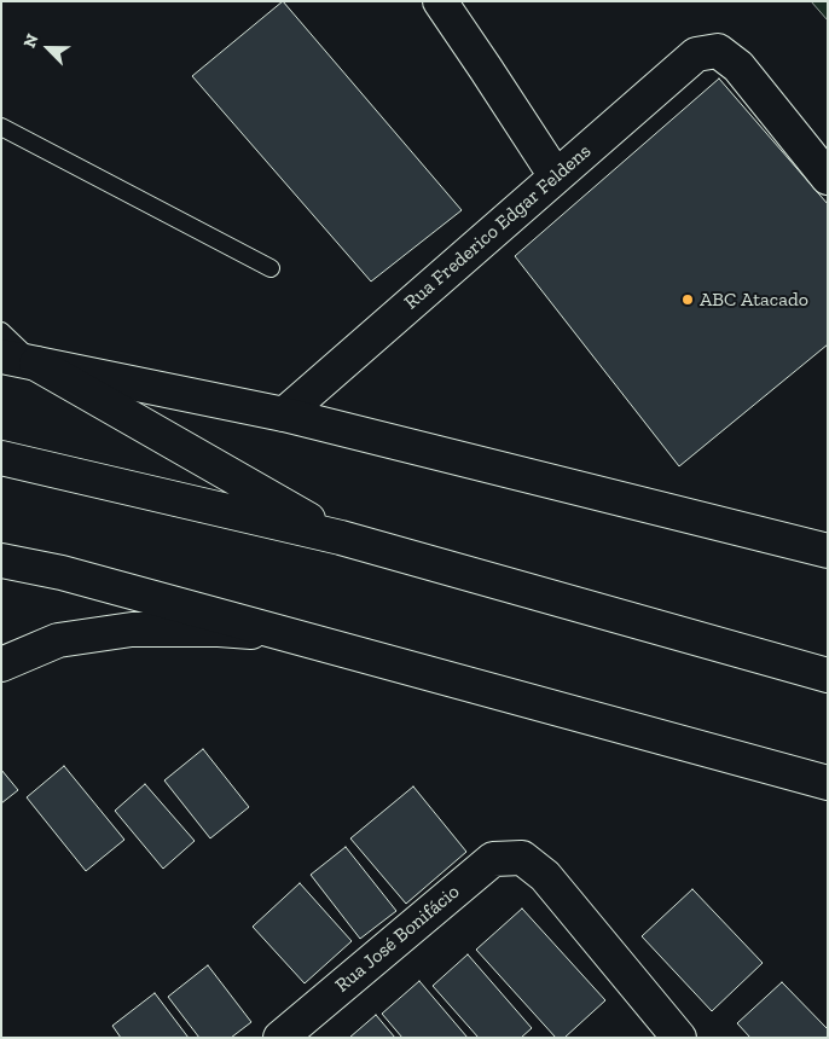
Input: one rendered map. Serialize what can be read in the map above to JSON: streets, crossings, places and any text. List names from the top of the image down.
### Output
{
  "streets": {
    "main road": ["Rua Frederico Edgar Feldens", "Rua José Bonifácio"]
  },
  "places": ["ABC Atacado"],
  "north": "top left"
}
